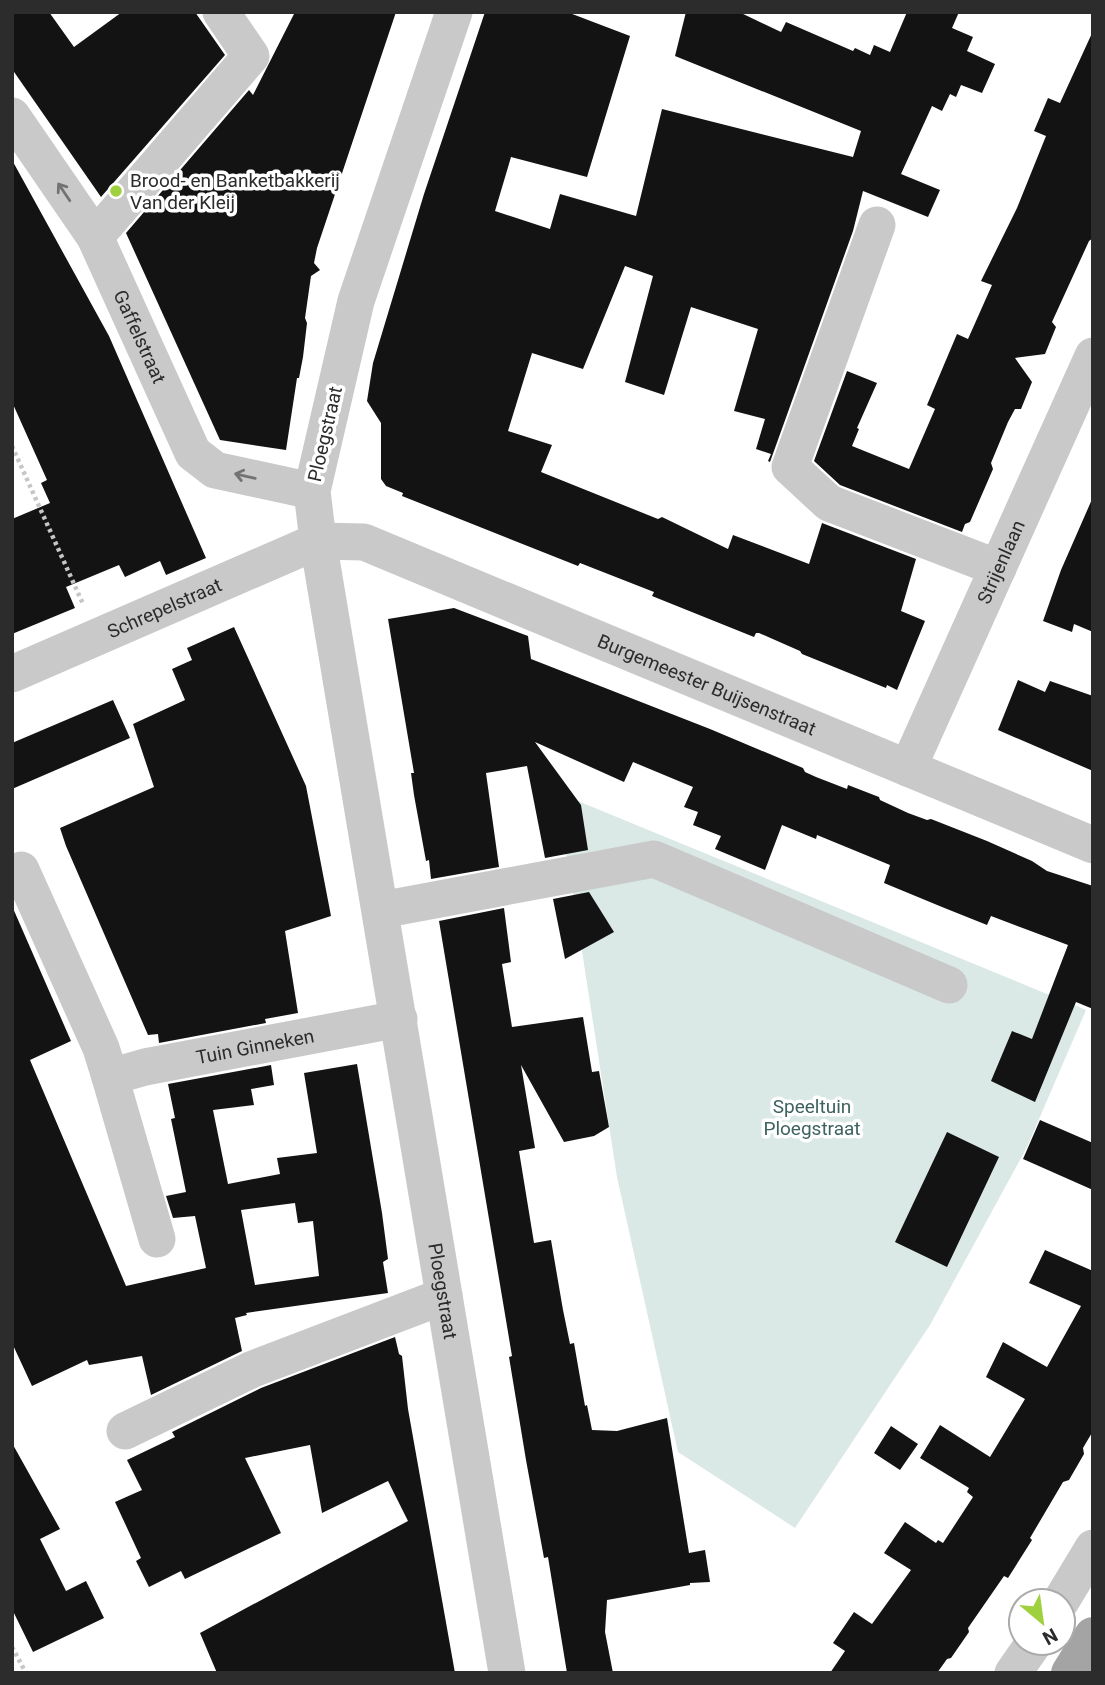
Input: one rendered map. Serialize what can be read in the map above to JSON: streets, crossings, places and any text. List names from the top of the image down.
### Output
{
  "streets": {
    "street": [
      "Gaffelstraat",
      "Ploegstraat",
      "Strijenlaan",
      "Schrepelstraat",
      "Burgemeester Buijsenstraat",
      "Tuin Ginneken"
    ]
  },
  "crossings": [
    ["Gaffelstraat", "Ploegstraat"],
    ["Ploegstraat", "Schrepelstraat"],
    ["Ploegstraat", "Burgemeester Buijsenstraat"],
    ["Ploegstraat", "Tuin Ginneken"],
    ["Strijenlaan", "Burgemeester Buijsenstraat"],
    ["Schrepelstraat", "Burgemeester Buijsenstraat"]
  ],
  "one_way": ["Gaffelstraat"],
  "parks": ["Speeltuin Ploegstraat"],
  "places": ["Brood- en Banketbakkerij Van der Kleij"],
  "north": "bottom right"
}
